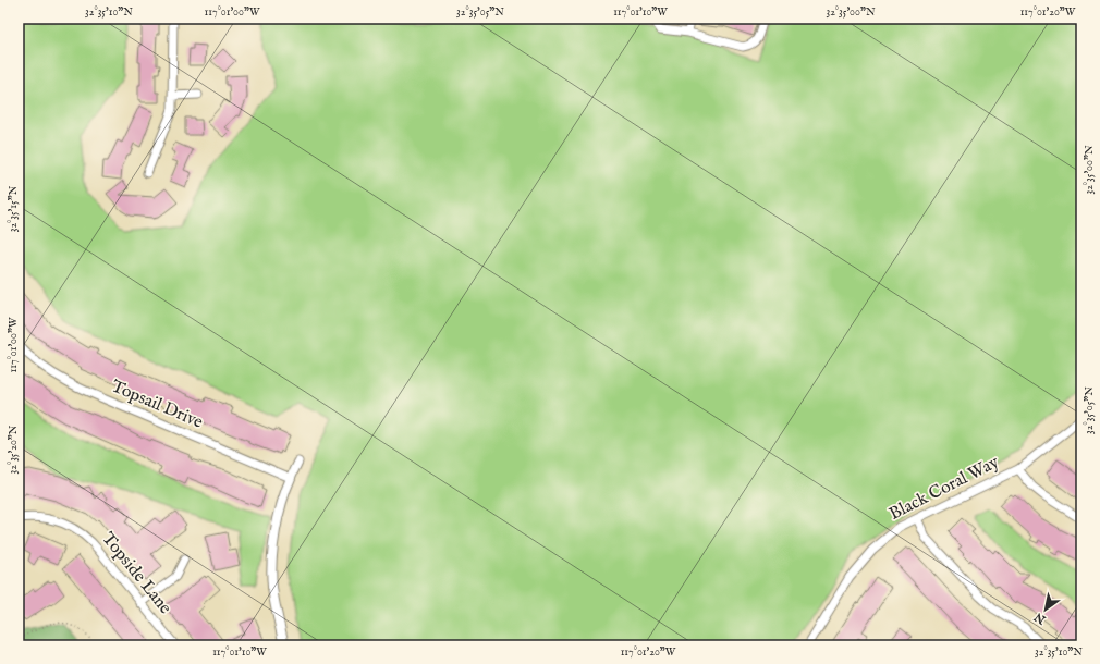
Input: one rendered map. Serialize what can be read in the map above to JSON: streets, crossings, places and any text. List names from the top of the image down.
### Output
{
  "streets": {
    "street": ["Topsail Drive", "Black Coral Way", "Topside Lane"]
  },
  "north": "bottom left",
  "coordinates": [
    "32°35'10\"N",
    "117°01'00\"W",
    "32°35'05\"N",
    "117°01'10\"W",
    "32°35'00\"N",
    "117°01'20\"W",
    "32°35'15\"N",
    "32°35'20\"N"
  ]
}
